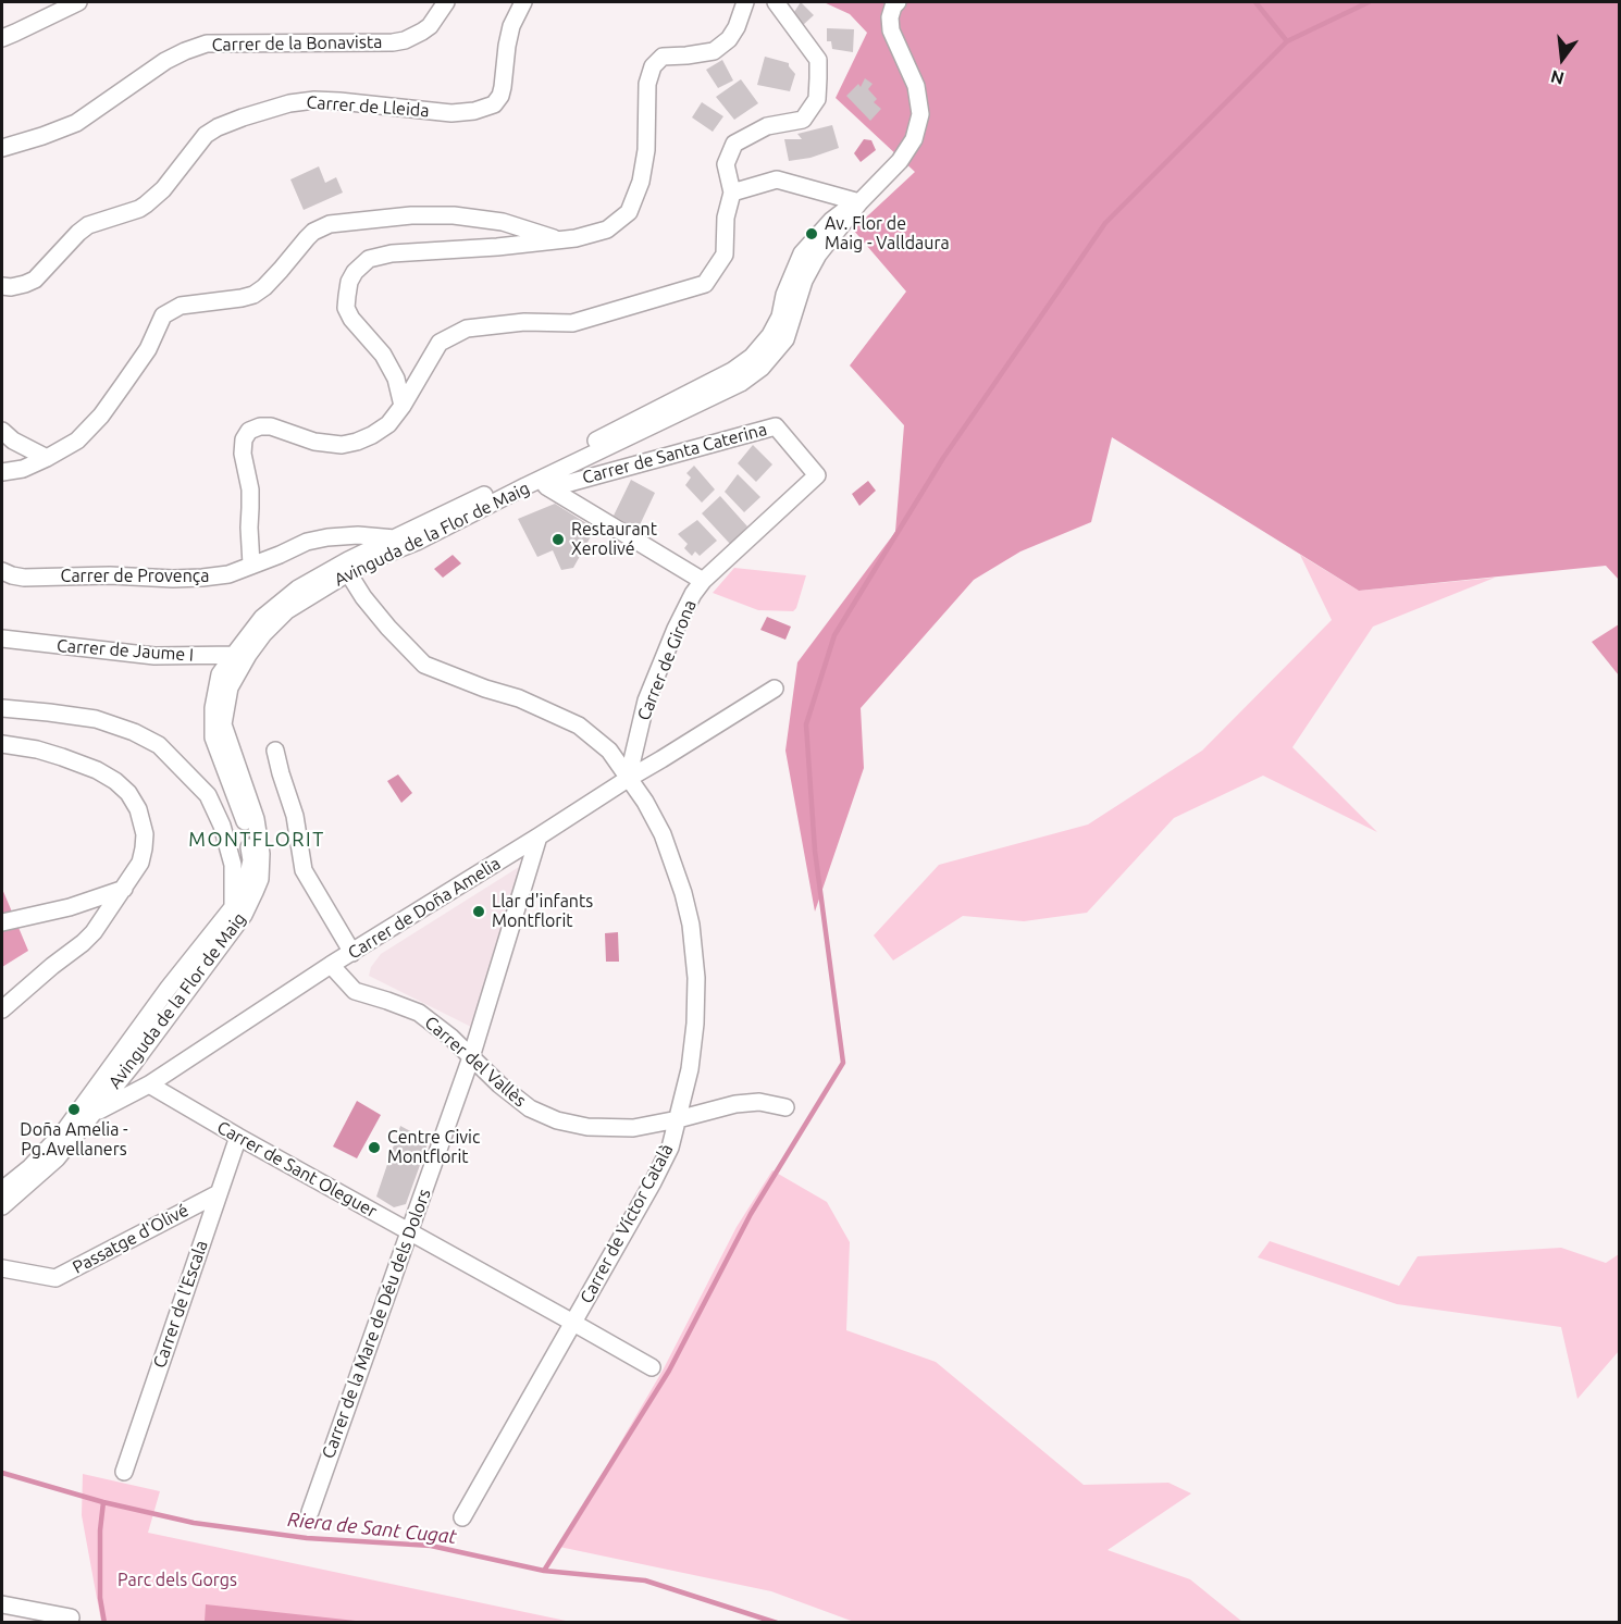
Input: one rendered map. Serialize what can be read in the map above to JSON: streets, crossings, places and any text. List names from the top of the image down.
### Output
{
  "streets": {
    "street": [
      "Carrer de la Bonavista",
      "Carrer de Lleida",
      "Carrer de Santa Caterina",
      "Avinguda de la Flor de Maig",
      "Carrer de Provença",
      "Carrer de Jaume I",
      "Carrer de Girona",
      "Carrer de Doña Amelia",
      "Carrer del Vallès",
      "Carrer de Sant Oleguer",
      "Carrer de Víctor Català",
      "Passatge d'Olivé",
      "Carrer de l'Escala",
      "Carrer de la Mare de Déu dels Dolors"
    ]
  },
  "crossings": [
    ["Carrer de Santa Caterina", "Avinguda de la Flor de Maig"],
    ["Carrer de Santa Caterina", "Carrer de Girona"],
    ["Avinguda de la Flor de Maig", "Carrer de Provença"],
    ["Avinguda de la Flor de Maig", "Carrer de Jaume I"],
    ["Avinguda de la Flor de Maig", "Carrer de Doña Amelia"],
    ["Avinguda de la Flor de Maig", "Carrer de Víctor Català"],
    ["Carrer de Girona", "Carrer de Doña Amelia"],
    ["Carrer de Girona", "Carrer de Víctor Català"],
    ["Carrer de Doña Amelia", "Carrer del Vallès"],
    ["Carrer de Doña Amelia", "Carrer de Sant Oleguer"],
    ["Carrer de Doña Amelia", "Carrer de Víctor Català"],
    ["Carrer de Doña Amelia", "Carrer de la Mare de Déu dels Dolors"],
    ["Carrer del Vallès", "Carrer de Víctor Català"],
    ["Carrer del Vallès", "Carrer de la Mare de Déu dels Dolors"],
    ["Carrer de Sant Oleguer", "Carrer de Víctor Català"],
    ["Carrer de Sant Oleguer", "Carrer de l'Escala"],
    ["Carrer de Sant Oleguer", "Carrer de la Mare de Déu dels Dolors"],
    ["Passatge d'Olivé", "Carrer de l'Escala"]
  ],
  "districts": ["MONTFLORIT"],
  "water": ["Riera de Sant Cugat"],
  "parks": ["Parc dels Gorgs"],
  "places": [
    "Av. Flor de Maig - Valldaura",
    "Restaurant Xerolivé",
    "Llar d'infants Montflorit",
    "Doña Amelia - Pg.Avellaners",
    "Centre Civic Montflorit"
  ],
  "north": "bottom"
}
